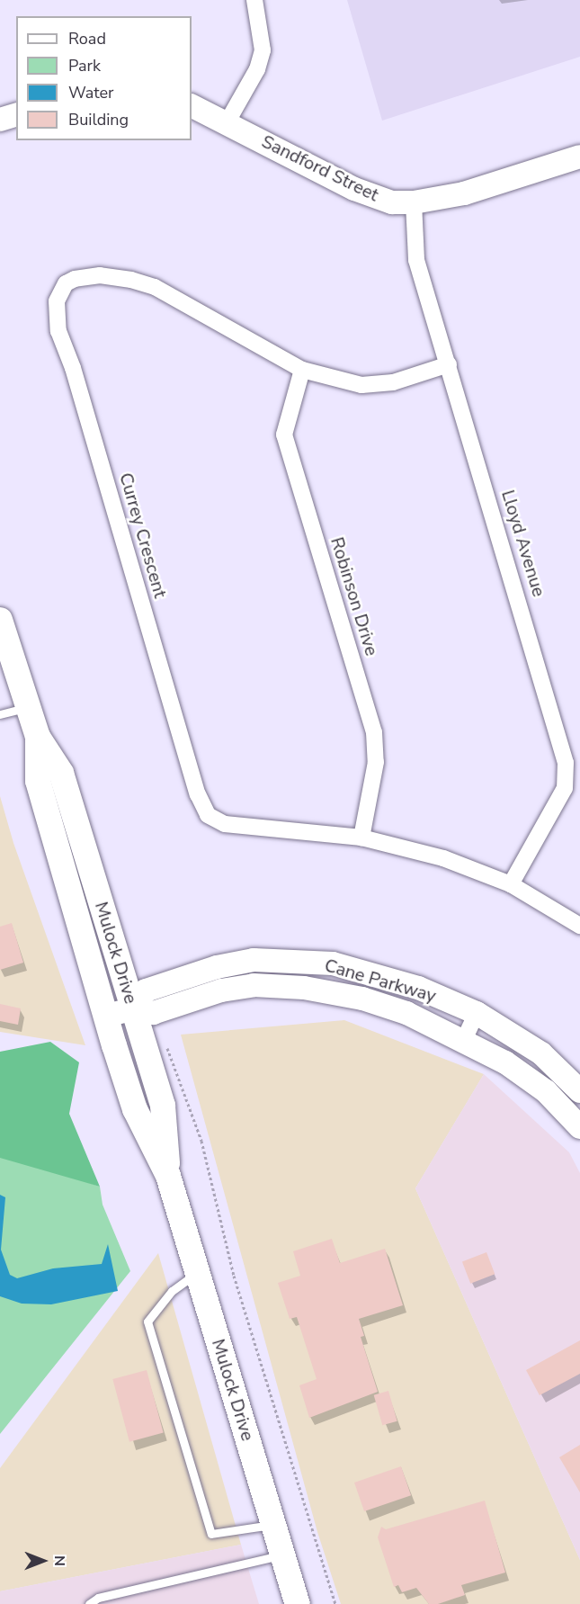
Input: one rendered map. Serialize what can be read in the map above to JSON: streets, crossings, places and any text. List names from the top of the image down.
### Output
{
  "streets": {
    "main road": ["Sandford Street", "Mulock Drive", "Cane Parkway"],
    "street": ["Currey Crescent", "Lloyd Avenue", "Robinson Drive"]
  },
  "crossings": [
    ["Sandford Street", "Lloyd Avenue"],
    ["Currey Crescent", "Lloyd Avenue"],
    ["Currey Crescent", "Robinson Drive"],
    ["Mulock Drive", "Cane Parkway"]
  ],
  "legend": [
    "Road",
    "Park",
    "Water",
    "Building"
  ],
  "north": "right"
}
